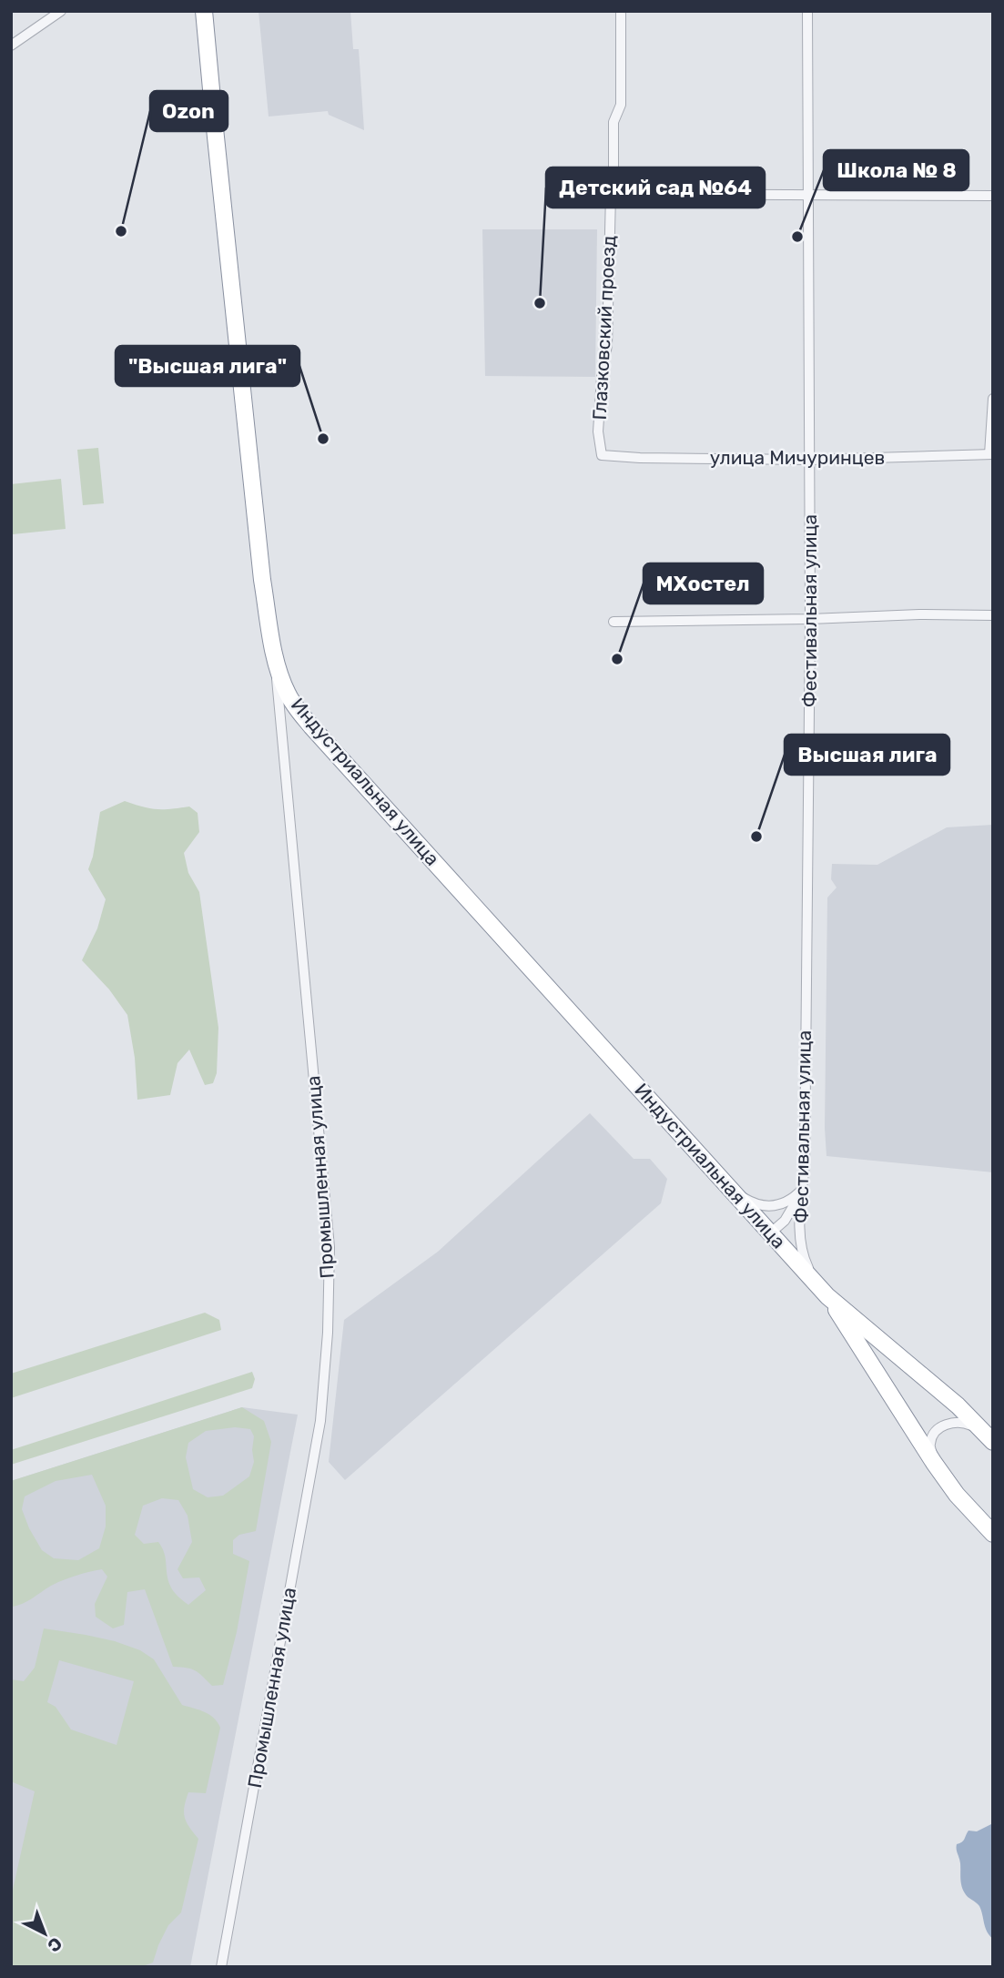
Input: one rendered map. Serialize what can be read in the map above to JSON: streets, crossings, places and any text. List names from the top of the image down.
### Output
{
  "streets": {
    "highway": ["Индустриальная улица"],
    "street": [
      "Глазковский проезд",
      "улица Мичуринцев",
      "Фестивальная улица",
      "Промышленная улица"
    ]
  },
  "crossings": [
    ["Глазковский проезд", "улица Мичуринцев"],
    ["улица Мичуринцев", "Фестивальная улица"],
    ["Фестивальная улица", "Индустриальная улица"],
    ["Индустриальная улица", "Промышленная улица"]
  ],
  "places": [
    "Ozon",
    "Школа № 8",
    "Детский сад №64",
    "\"Высшая лига\"",
    "МХостел",
    "Высшая лига"
  ],
  "north": "bottom right"
}
